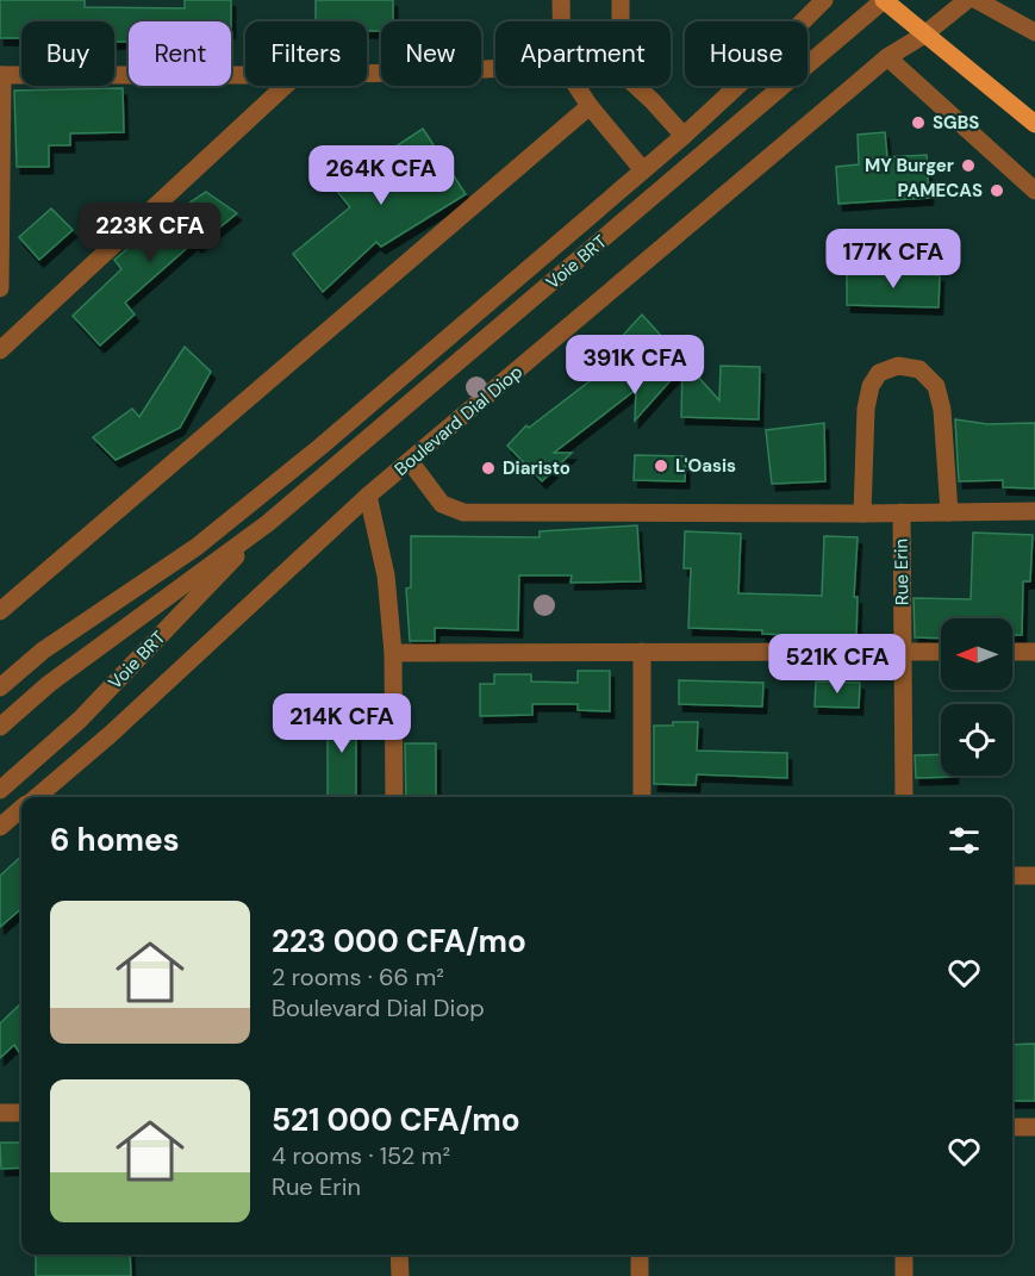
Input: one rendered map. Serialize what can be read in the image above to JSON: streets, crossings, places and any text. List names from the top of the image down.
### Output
{
  "streets": {
    "street": ["Voie BRT", "Boulevard Dial Diop", "Rue Erin"]
  },
  "places": [
    "SGBS",
    "MY Burger",
    "PAMECAS",
    "L'Oasis",
    "Diaristo"
  ],
  "north": "left",
  "page": {
    "chip": [
      "Buy",
      "Rent",
      "Filters",
      "New",
      "Apartment",
      "House"
    ],
    "price": [
      "264K CFA",
      "223K CFA",
      "177K CFA",
      "391K CFA",
      "521K CFA",
      "214K CFA"
    ],
    "heading": "6 homes",
    "list": [
      {
        "name": "223 000 CFA/mo",
        "note": "2 rooms · 66 m² · Boulevard Dial Diop"
      },
      {
        "name": "521 000 CFA/mo",
        "note": "4 rooms · 152 m² · Rue Erin"
      }
    ]
  }
}
